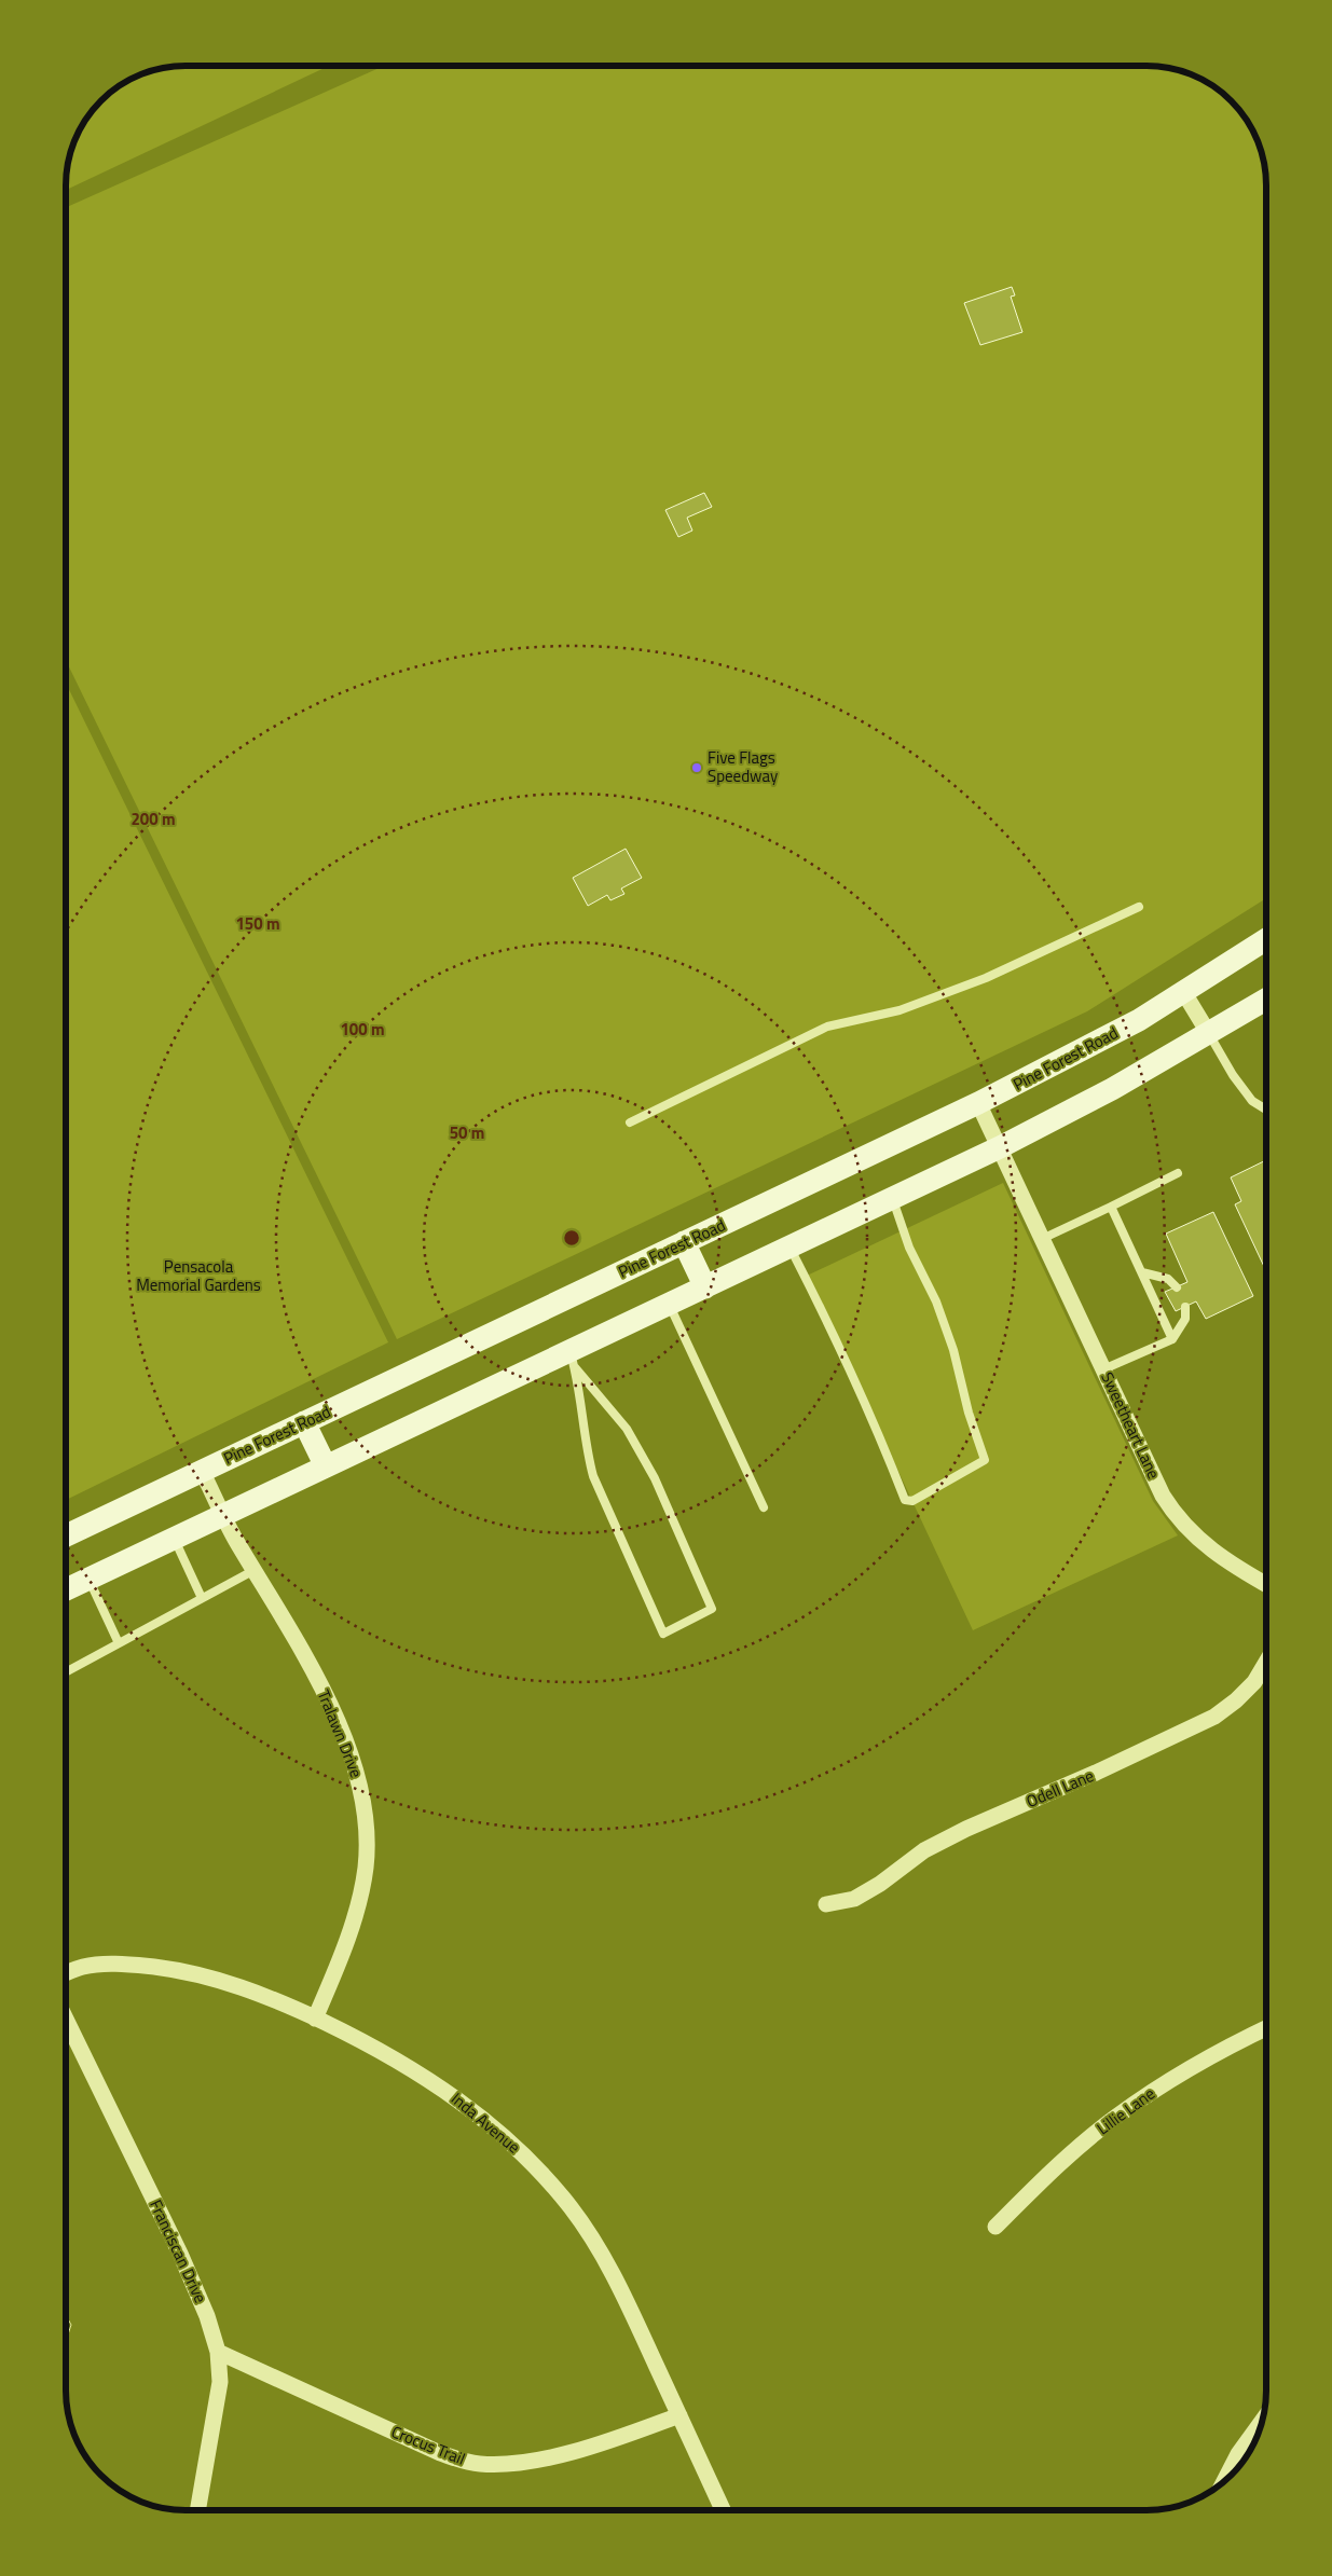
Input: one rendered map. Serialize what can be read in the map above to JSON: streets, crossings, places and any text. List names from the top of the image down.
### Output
{
  "streets": {
    "main road": ["Pine Forest Road"],
    "street": [
      "Sweetheart Lane",
      "Tralawn Drive",
      "Odell Lane",
      "Lillie Lane",
      "Inda Avenue",
      "Franciscan Drive",
      "Crocus Trail"
    ]
  },
  "crossings": [
    ["Pine Forest Road", "Sweetheart Lane"],
    ["Pine Forest Road", "Tralawn Drive"],
    ["Tralawn Drive", "Inda Avenue"],
    ["Inda Avenue", "Crocus Trail"],
    ["Franciscan Drive", "Crocus Trail"]
  ],
  "parks": ["Pensacola Memorial Gardens"],
  "places": ["Five Flags Speedway"],
  "rings": [
    "200 m",
    "150 m",
    "100 m",
    "50 m"
  ]
}
